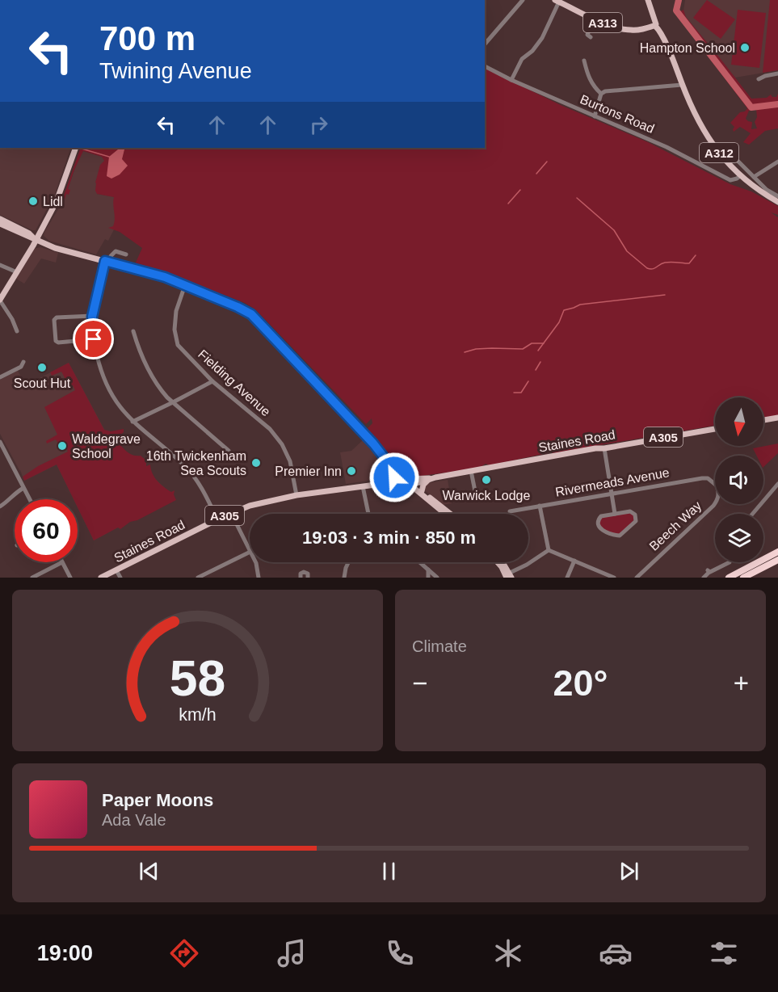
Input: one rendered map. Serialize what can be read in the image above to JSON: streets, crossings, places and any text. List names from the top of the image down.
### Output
{
  "streets": {
    "main road": [
      "A313",
      "A312",
      "A305",
      "Staines Road"
    ],
    "street": [
      "Burtons Road",
      "Fielding Avenue",
      "Rivermeads Avenue",
      "Beech Way"
    ]
  },
  "crossings": [
    ["A313", "A312"],
    ["Burtons Road", "A312"],
    ["Fielding Avenue", "Staines Road"]
  ],
  "places": [
    "Hampton School",
    "Lidl",
    "Scout Hut",
    "Waldegrave School",
    "16th Twickenham Sea Scouts",
    "Premier Inn",
    "Warwick Lodge"
  ],
  "north": "bottom",
  "page": {
    "turn": ["700 m", "Twining Avenue"],
    "limit": "60",
    "trip": "19:03 · 3 min · 850 m",
    "tile": "Climate",
    "heat": ["−", "20°", "+"],
    "song": ["Paper Moons", "Ada Vale"],
    "tabs": "19:00",
    "gauge": ["58", "km/h"]
  }
}
